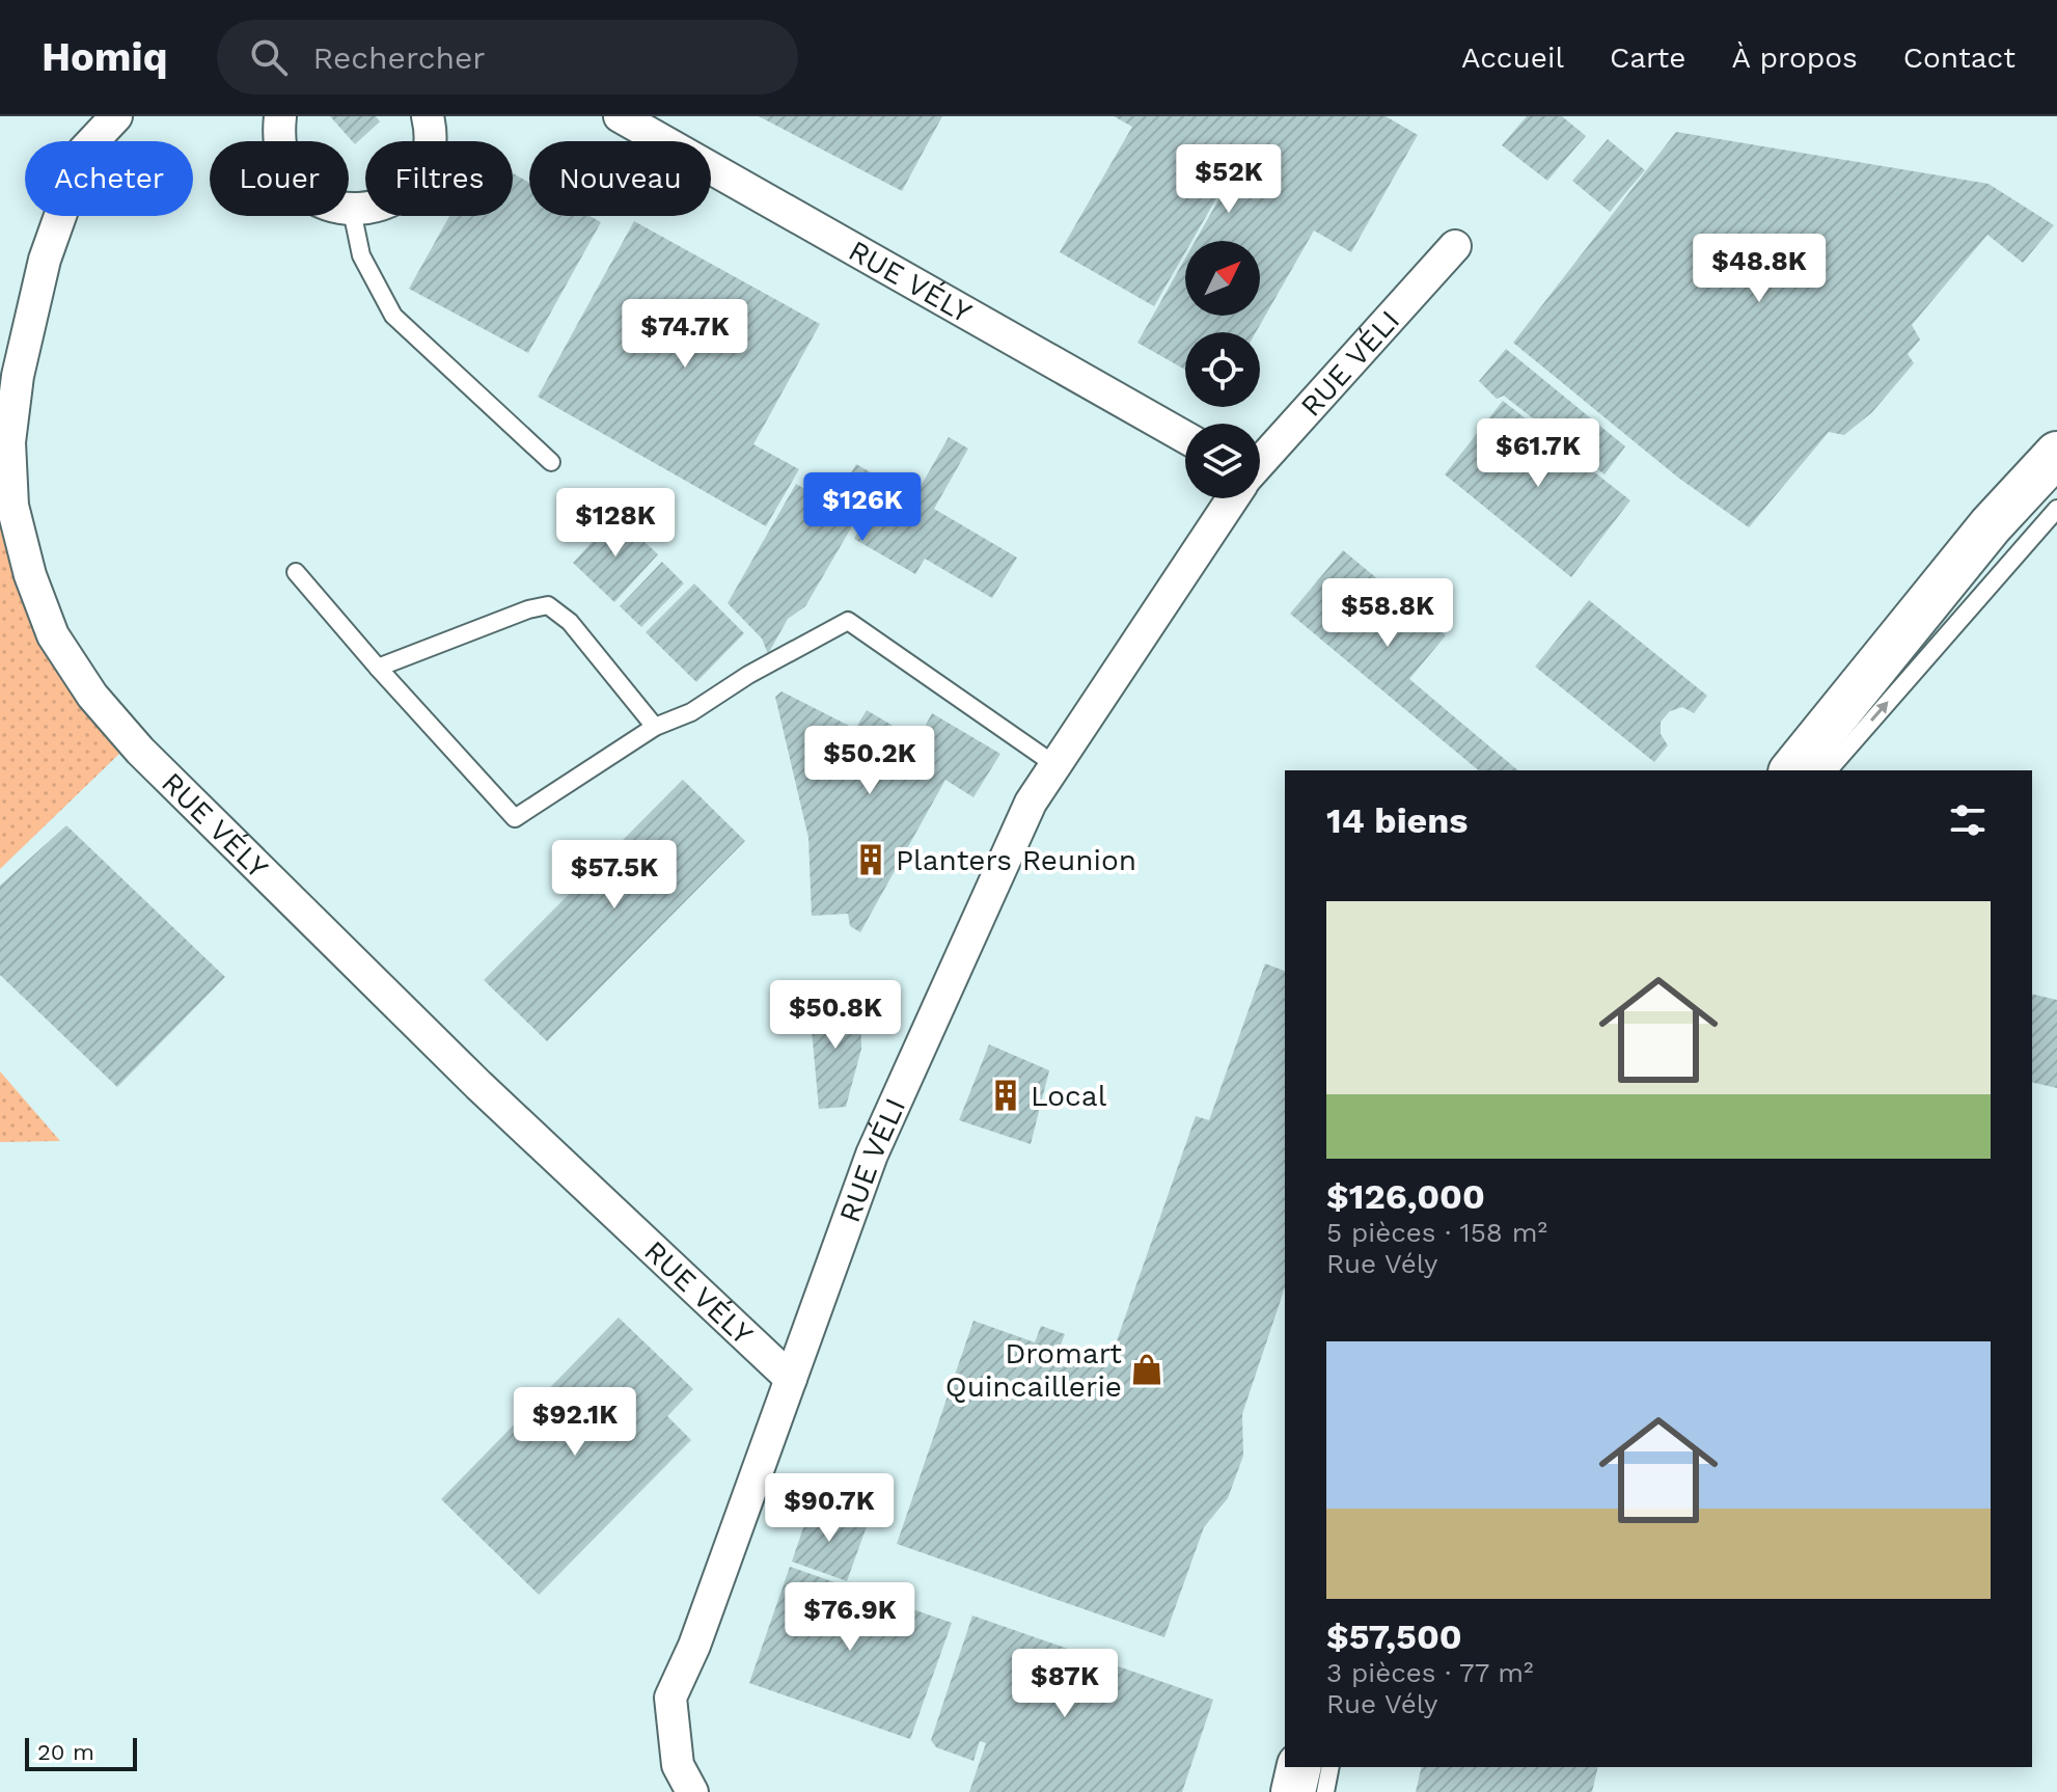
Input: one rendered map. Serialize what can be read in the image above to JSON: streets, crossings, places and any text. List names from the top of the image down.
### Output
{
  "streets": {
    "street": ["RUE VÉLY", "RUE VÉLI"]
  },
  "crossings": [
    ["RUE VÉLY", "RUE VÉLI"]
  ],
  "places": {
    "building": ["Planters Reunion", "Local"],
    "shop": ["Dromart Quincaillerie"]
  },
  "scale_bar": "20 m",
  "north": "top right",
  "page": {
    "header": "Homiq",
    "search": "Rechercher",
    "nav": [
      "Accueil",
      "Carte",
      "À propos",
      "Contact"
    ],
    "chip": [
      "Acheter",
      "Louer",
      "Filtres",
      "Nouveau"
    ],
    "price": [
      "$52K",
      "$48.8K",
      "$74.7K",
      "$61.7K",
      "$126K",
      "$128K",
      "$58.8K",
      "$50.2K",
      "$57.5K",
      "$50.8K",
      "$92.1K",
      "$90.7K",
      "$76.9K",
      "$87K"
    ],
    "heading": "14 biens",
    "list": [
      {
        "name": "$126,000",
        "note": "5 pièces · 158 m² · Rue Vély"
      },
      {
        "name": "$57,500",
        "note": "3 pièces · 77 m² · Rue Vély"
      }
    ],
    "scale": "20 m"
  }
}
